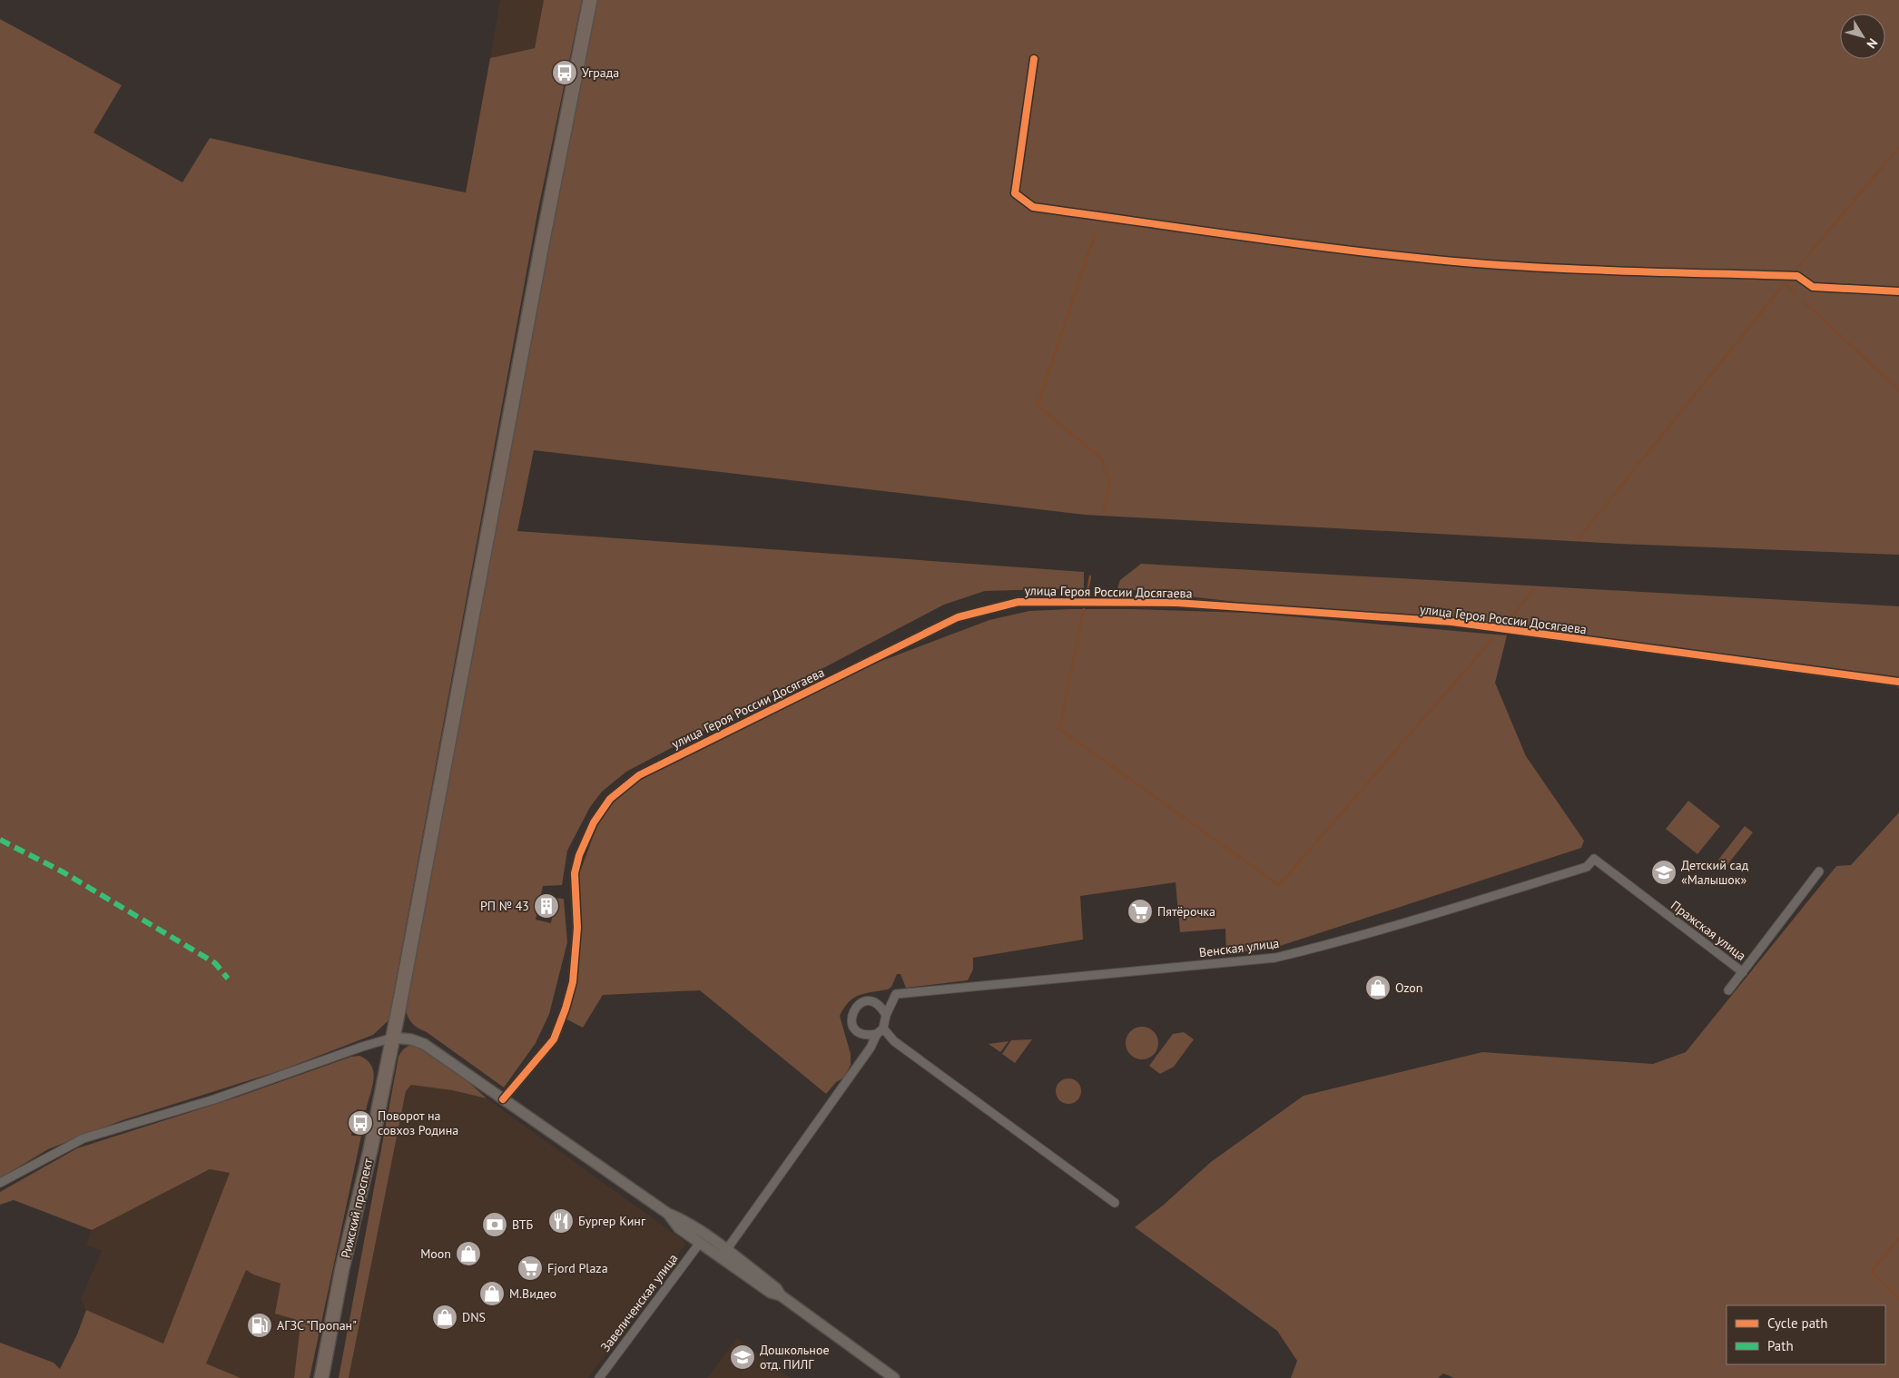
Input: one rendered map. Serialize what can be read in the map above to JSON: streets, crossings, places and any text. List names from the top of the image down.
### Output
{
  "streets": {
    "highway": ["Рижский проспект"],
    "street": [
      "улица Героя России Досягаева",
      "Пражская улица",
      "Венская улица",
      "Завеличенская улица"
    ]
  },
  "crossings": [
    ["Пражская улица", "Венская улица"]
  ],
  "places": {
    "bus stop": ["Уграда", "Поворот на совхоз Родина"],
    "school or university": ["Детский сад «Малышок»", "Дошкольное отд. ПИЛГ"],
    "building": ["РП № 43"],
    "supermarket": ["Пятёрочка", "Fjord Plaza"],
    "shop": [
      "Ozon",
      "Moon",
      "М.Видео",
      "DNS"
    ],
    "restaurant": ["Бургер Кинг"],
    "bank": ["ВТБ"],
    "fuel station": ["АГЗС \"Пропан\""]
  },
  "legend": ["Cycle path", "Path"],
  "north": "bottom right"
}
